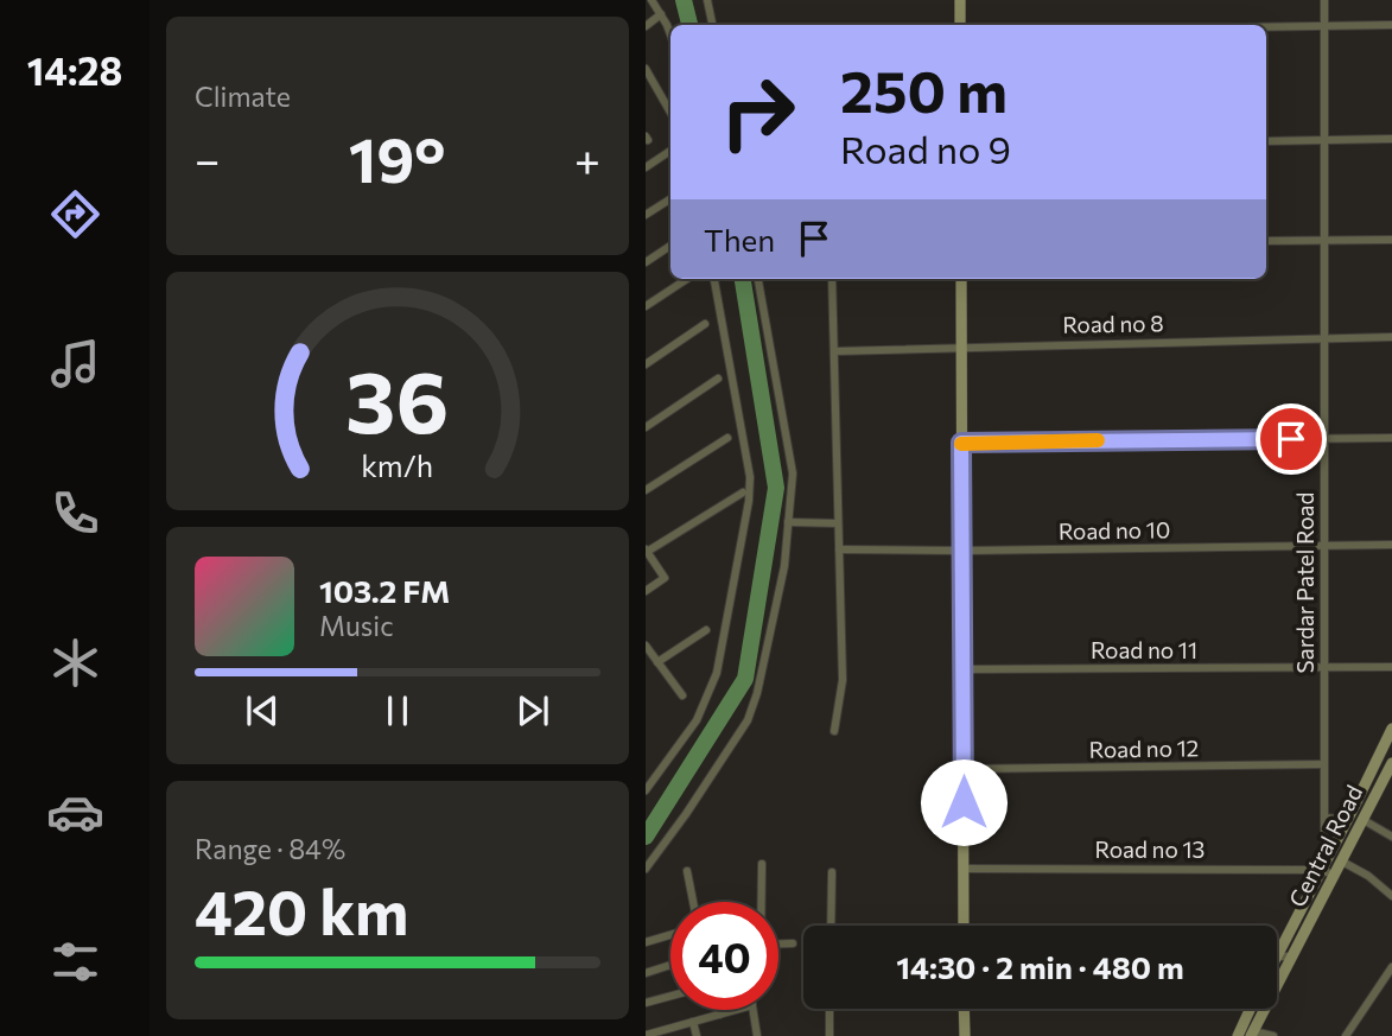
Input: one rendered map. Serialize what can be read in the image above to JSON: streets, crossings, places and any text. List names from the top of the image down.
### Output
{
  "streets": {
    "street": [
      "Road no 8",
      "Road no 10",
      "Sardar Patel Road",
      "Road no 11",
      "Road no 12",
      "Central Road",
      "Road no 13"
    ]
  },
  "crossings": [
    ["Road no 8", "Sardar Patel Road"],
    ["Road no 10", "Sardar Patel Road"],
    ["Sardar Patel Road", "Road no 11"],
    ["Sardar Patel Road", "Road no 12"],
    ["Sardar Patel Road", "Central Road"],
    ["Sardar Patel Road", "Road no 13"],
    ["Central Road", "Road no 13"]
  ],
  "page": {
    "tabs": "14:28",
    "tile": [
      "Climate",
      ["Range · 84%", "420 km"]
    ],
    "turn": ["250 m", "Road no 9"],
    "heat": ["−", "19°", "+"],
    "then": "Then",
    "song": ["103.2 FM", "Music"],
    "limit": "40",
    "trip": "14:30 · 2 min · 480 m",
    "gauge": ["36", "km/h"]
  }
}
